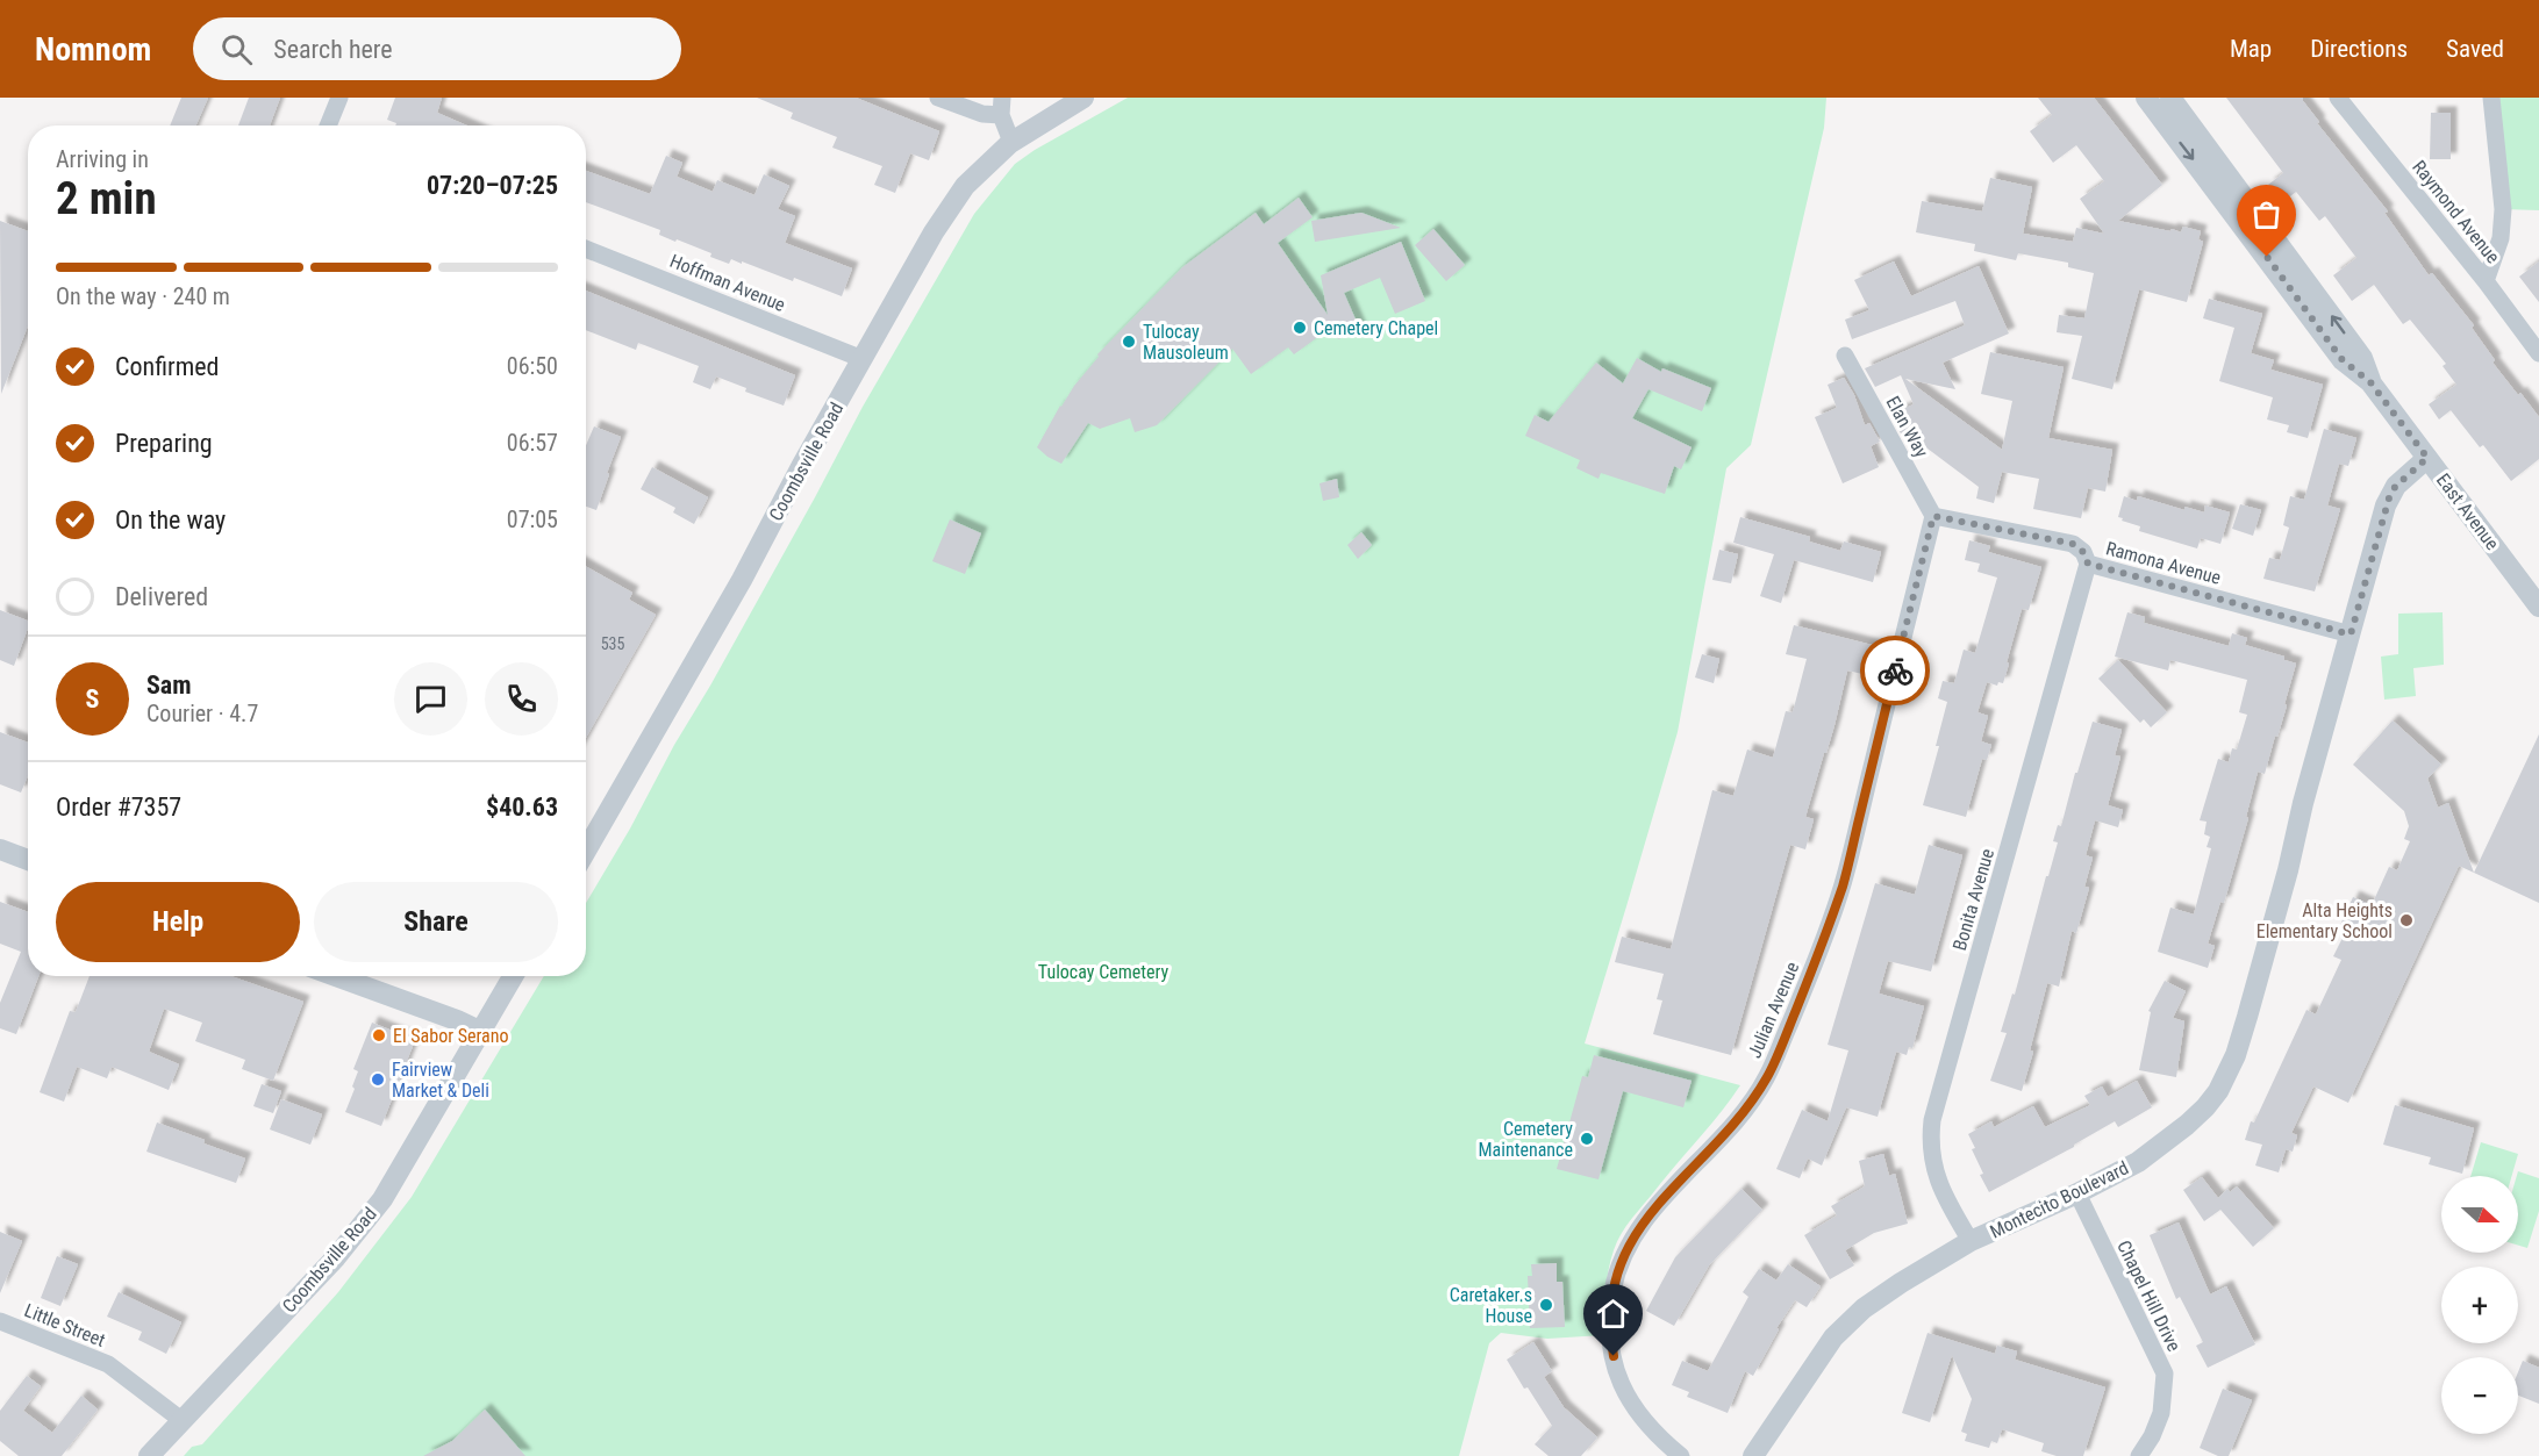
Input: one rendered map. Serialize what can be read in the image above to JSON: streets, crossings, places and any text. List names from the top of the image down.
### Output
{
  "streets": {
    "street": [
      "Raymond Avenue",
      "Hoffman Avenue",
      "Elan Way",
      "Coombsville Road",
      "East Avenue",
      "Ramona Avenue",
      "Bonita Avenue",
      "Julian Avenue",
      "Montecito Boulevard",
      "Chapel Hill Drive",
      "Little Street"
    ]
  },
  "crossings": [
    ["Hoffman Avenue", "Coombsville Road"],
    ["Elan Way", "Ramona Avenue"],
    ["Elan Way", "Julian Avenue"],
    ["Coombsville Road", "Little Street"],
    ["East Avenue", "Montecito Boulevard"],
    ["Ramona Avenue", "Bonita Avenue"],
    ["Ramona Avenue", "Julian Avenue"],
    ["Ramona Avenue", "Montecito Boulevard"],
    ["Bonita Avenue", "Montecito Boulevard"],
    ["Montecito Boulevard", "Chapel Hill Drive"]
  ],
  "parks": ["Tulocay Cemetery"],
  "places": [
    "Cemetery Chapel",
    "Tulocay Mausoleum",
    "Alta Heights Elementary School",
    "El Sabor Serano",
    "Fairview Market & Deli",
    "Cemetery Maintenance",
    "Caretaker.s House"
  ],
  "house_numbers": ["535"],
  "north": "right",
  "page": {
    "header": "Nomnom",
    "search": "Search here",
    "nav": ["Map", "Directions", "Saved"],
    "heading": ["2 min", "Arriving in", "07:20–07:25"],
    "panel": [
      "Sam",
      "Courier · 4.7",
      "Order #7357",
      "$40.63"
    ],
    "bar": "On the way · 240 m",
    "list": [
      ["Confirmed", "06:50"],
      ["Preparing", "06:57"],
      ["On the way", "07:05"],
      "Delivered"
    ],
    "round": "S",
    "buttons": ["Help", "Share"],
    "map_buttons": ["+", "−"]
  }
}
